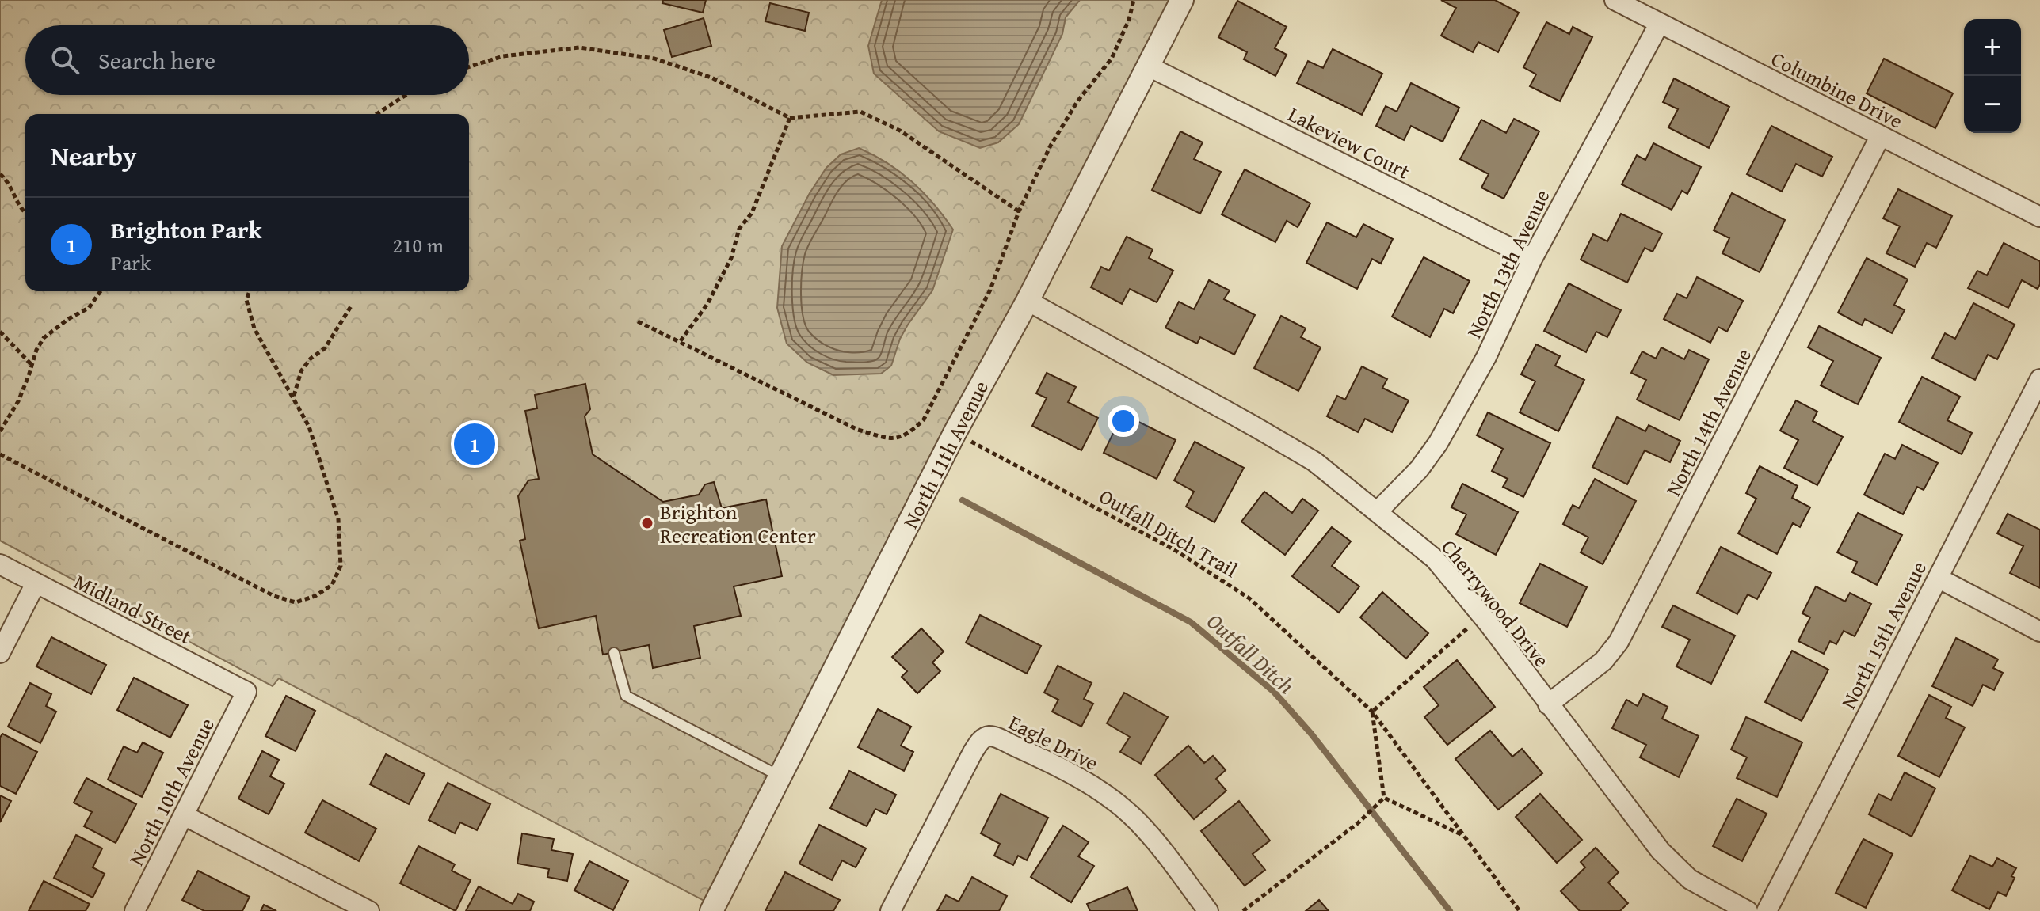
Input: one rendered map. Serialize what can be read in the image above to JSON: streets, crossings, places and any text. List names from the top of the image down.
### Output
{
  "streets": {
    "street": [
      "Columbine Drive",
      "Lakeview Court",
      "North 13th Avenue",
      "North 14th Avenue",
      "North 11th Avenue",
      "Cherrywood Drive",
      "Midland Street",
      "North 15th Avenue",
      "Eagle Drive",
      "North 10th Avenue"
    ],
    "path": ["Outfall Ditch Trail"]
  },
  "crossings": [
    ["Columbine Drive", "North 13th Avenue"],
    ["Columbine Drive", "North 14th Avenue"],
    ["Lakeview Court", "North 13th Avenue"],
    ["Lakeview Court", "North 11th Avenue"],
    ["North 13th Avenue", "Cherrywood Drive"],
    ["North 14th Avenue", "Cherrywood Drive"],
    ["North 11th Avenue", "Outfall Ditch Trail"],
    ["North 11th Avenue", "Cherrywood Drive"],
    ["Midland Street", "North 10th Avenue"]
  ],
  "water": ["Outfall Ditch"],
  "places": ["Brighton Recreation Center"],
  "page": {
    "map_buttons": ["+", "−"],
    "search": "Search here",
    "heading": "Nearby",
    "list": [
      {
        "mark": "1",
        "name": "Brighton Park",
        "note": "Park",
        "value": "210 m"
      }
    ],
    "pins": "1"
  }
}
